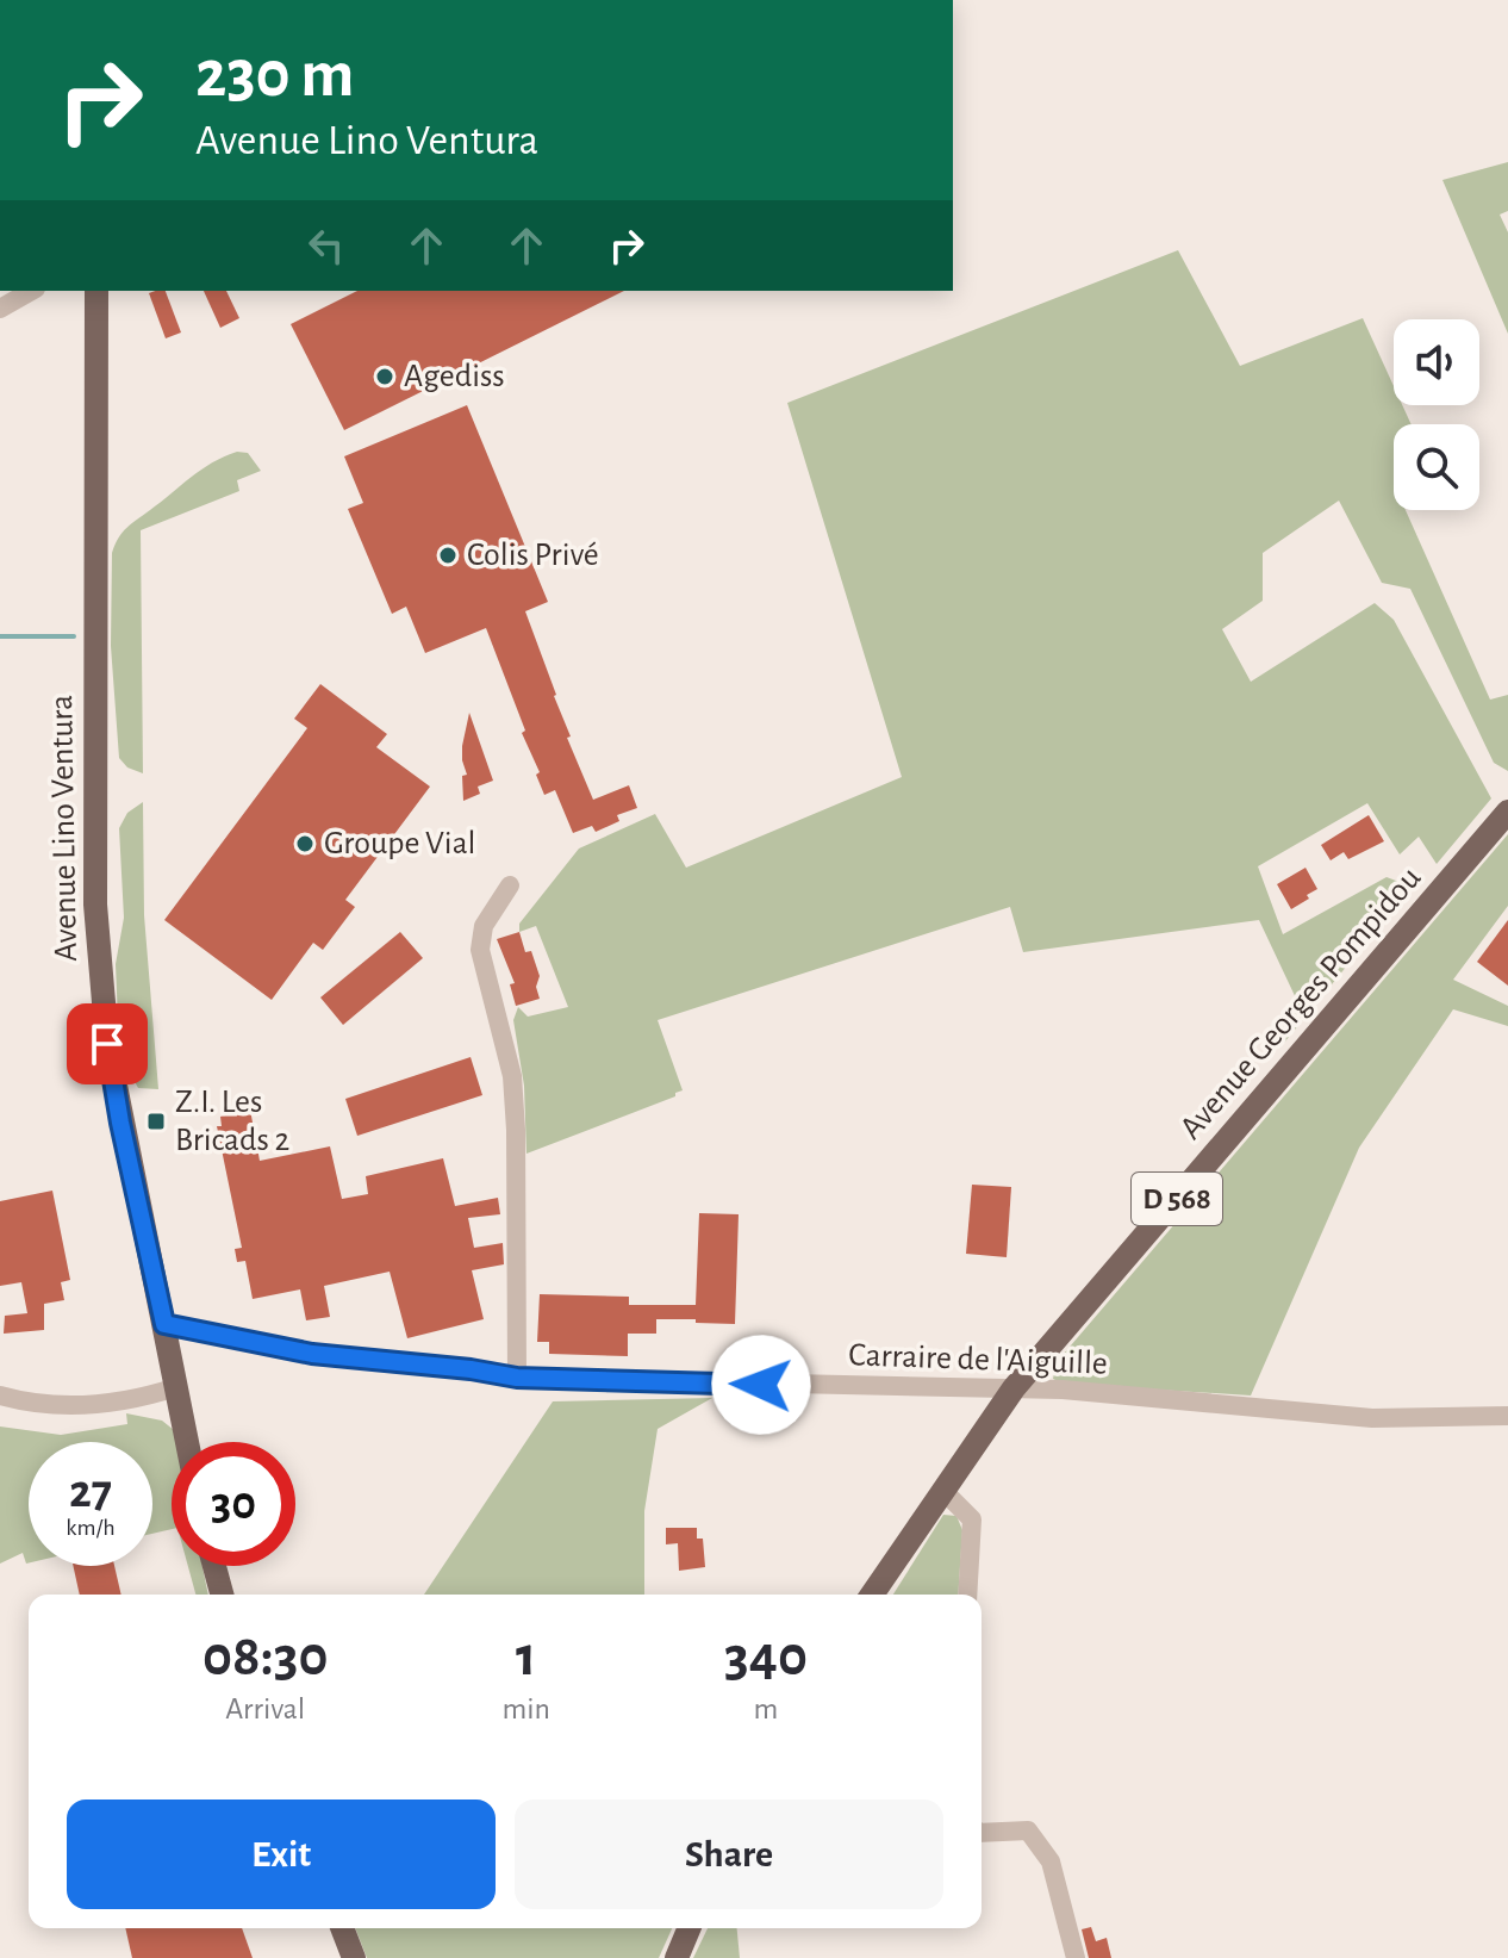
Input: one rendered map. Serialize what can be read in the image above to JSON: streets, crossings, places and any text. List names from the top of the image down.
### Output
{
  "streets": {
    "main road": ["Avenue Lino Ventura", "Avenue Georges Pompidou", "D 568"],
    "street": ["Carraire de l'Aiguille"]
  },
  "crossings": [
    ["Avenue Lino Ventura", "Carraire de l'Aiguille"],
    ["Avenue Georges Pompidou", "Carraire de l'Aiguille"]
  ],
  "places": {
    "other": ["Agediss", "Colis Privé", "Groupe Vial"],
    "transit": ["Z.I. Les Bricads 2"]
  },
  "page": {
    "turn": ["230 m", "Avenue Lino Ventura"],
    "speed": "27 km/h",
    "limit": "30",
    "eta": [
      "08:30",
      "Arrival",
      "1",
      "min",
      "340",
      "m"
    ],
    "buttons": ["Exit", "Share"]
  }
}
